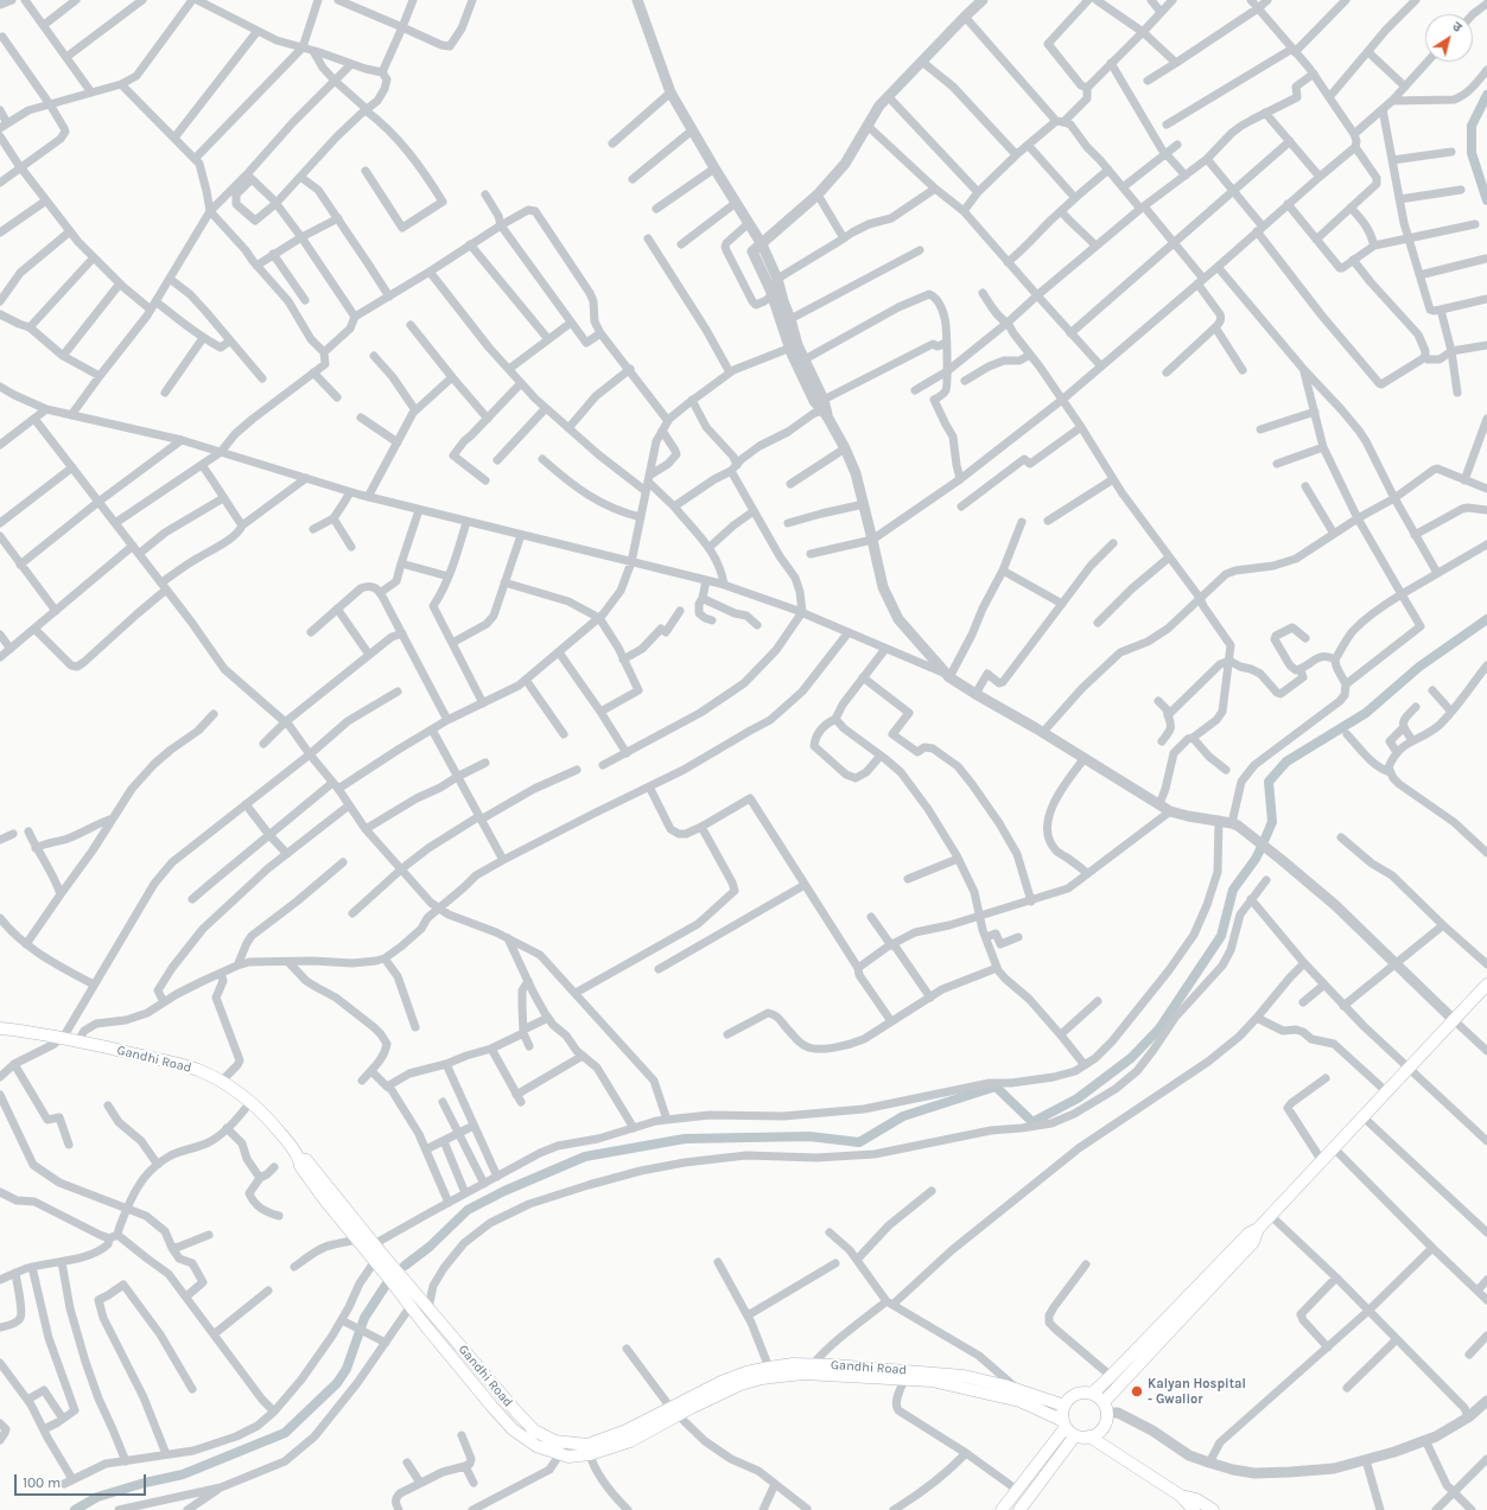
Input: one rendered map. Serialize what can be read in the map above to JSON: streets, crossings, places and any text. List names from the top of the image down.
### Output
{
  "streets": {
    "main road": ["Gandhi Road"]
  },
  "places": ["Kalyan Hospital - Gwalior"],
  "scale_bar": "100 m",
  "north": "top right"
}
